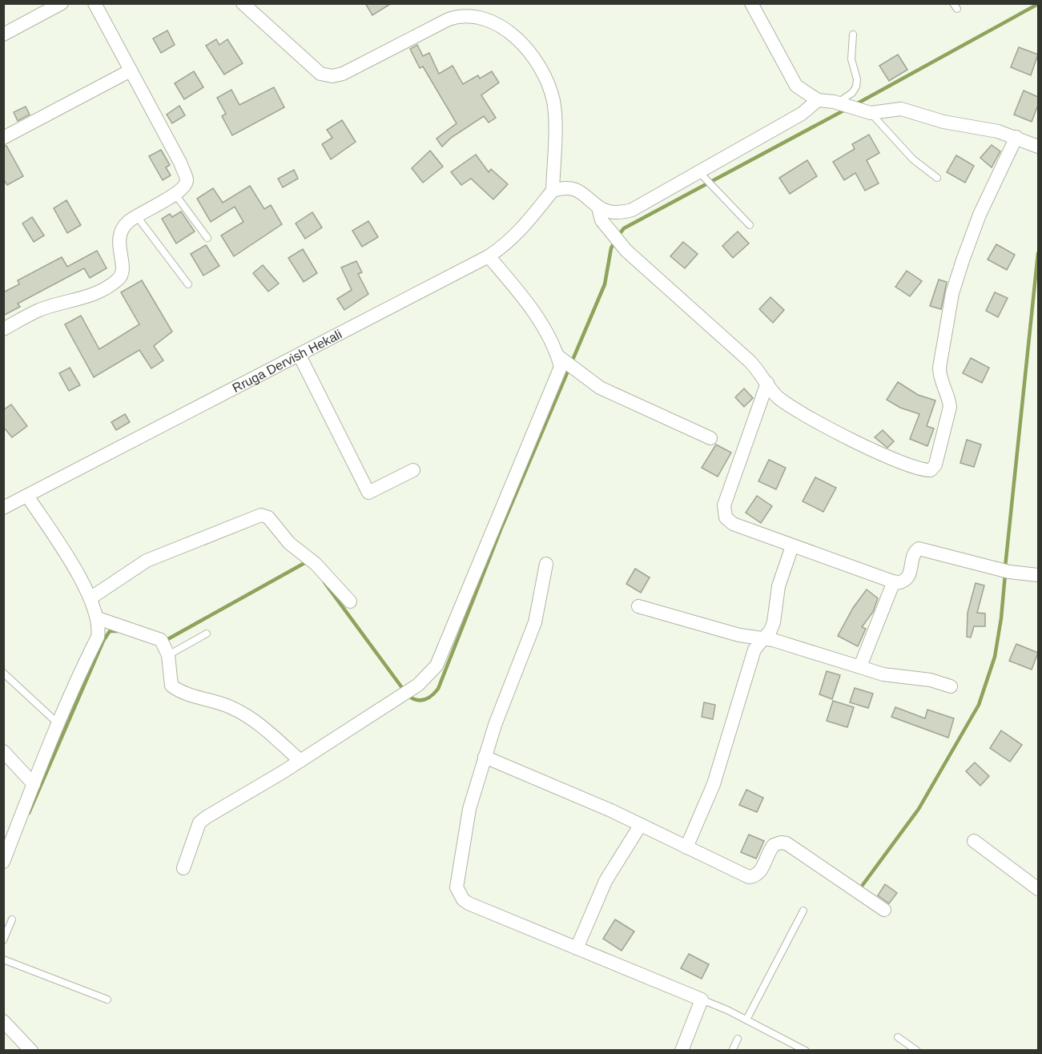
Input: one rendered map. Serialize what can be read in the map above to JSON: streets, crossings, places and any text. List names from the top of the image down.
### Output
{
  "streets": {
    "street": ["Rruga Dervish Hekali"]
  }
}
